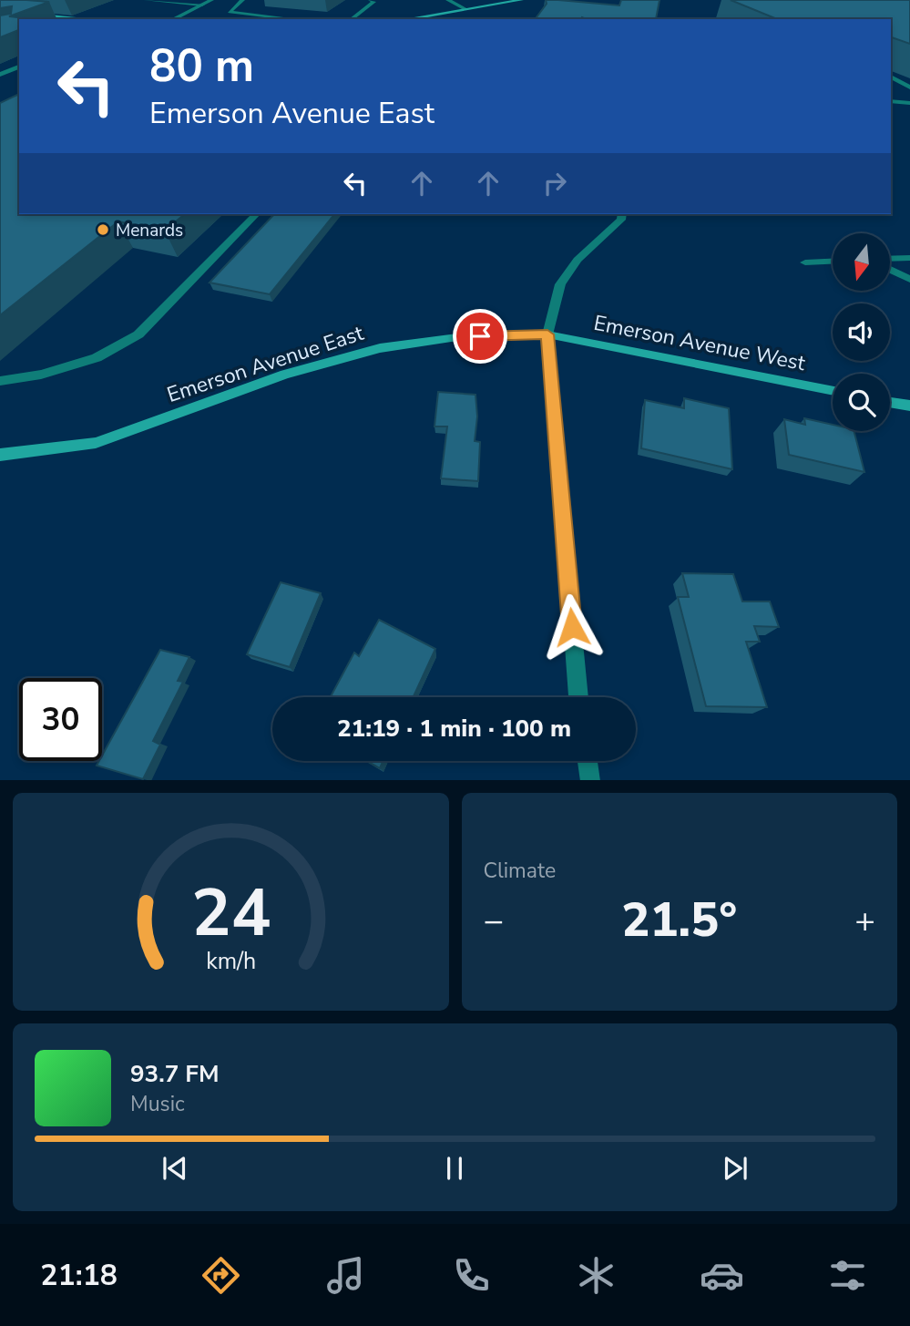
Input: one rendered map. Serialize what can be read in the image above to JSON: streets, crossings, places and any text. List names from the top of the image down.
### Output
{
  "streets": {
    "street": ["Emerson Avenue West", "Emerson Avenue East"]
  },
  "crossings": [
    ["Emerson Avenue West", "Emerson Avenue East"]
  ],
  "places": ["Menards"],
  "north": "bottom",
  "page": {
    "turn": ["80 m", "Emerson Avenue East"],
    "limit": "30",
    "trip": "21:19 · 1 min · 100 m",
    "tile": "Climate",
    "heat": ["−", "21.5°", "+"],
    "song": ["93.7 FM", "Music"],
    "tabs": "21:18",
    "gauge": ["24", "km/h"]
  }
}
